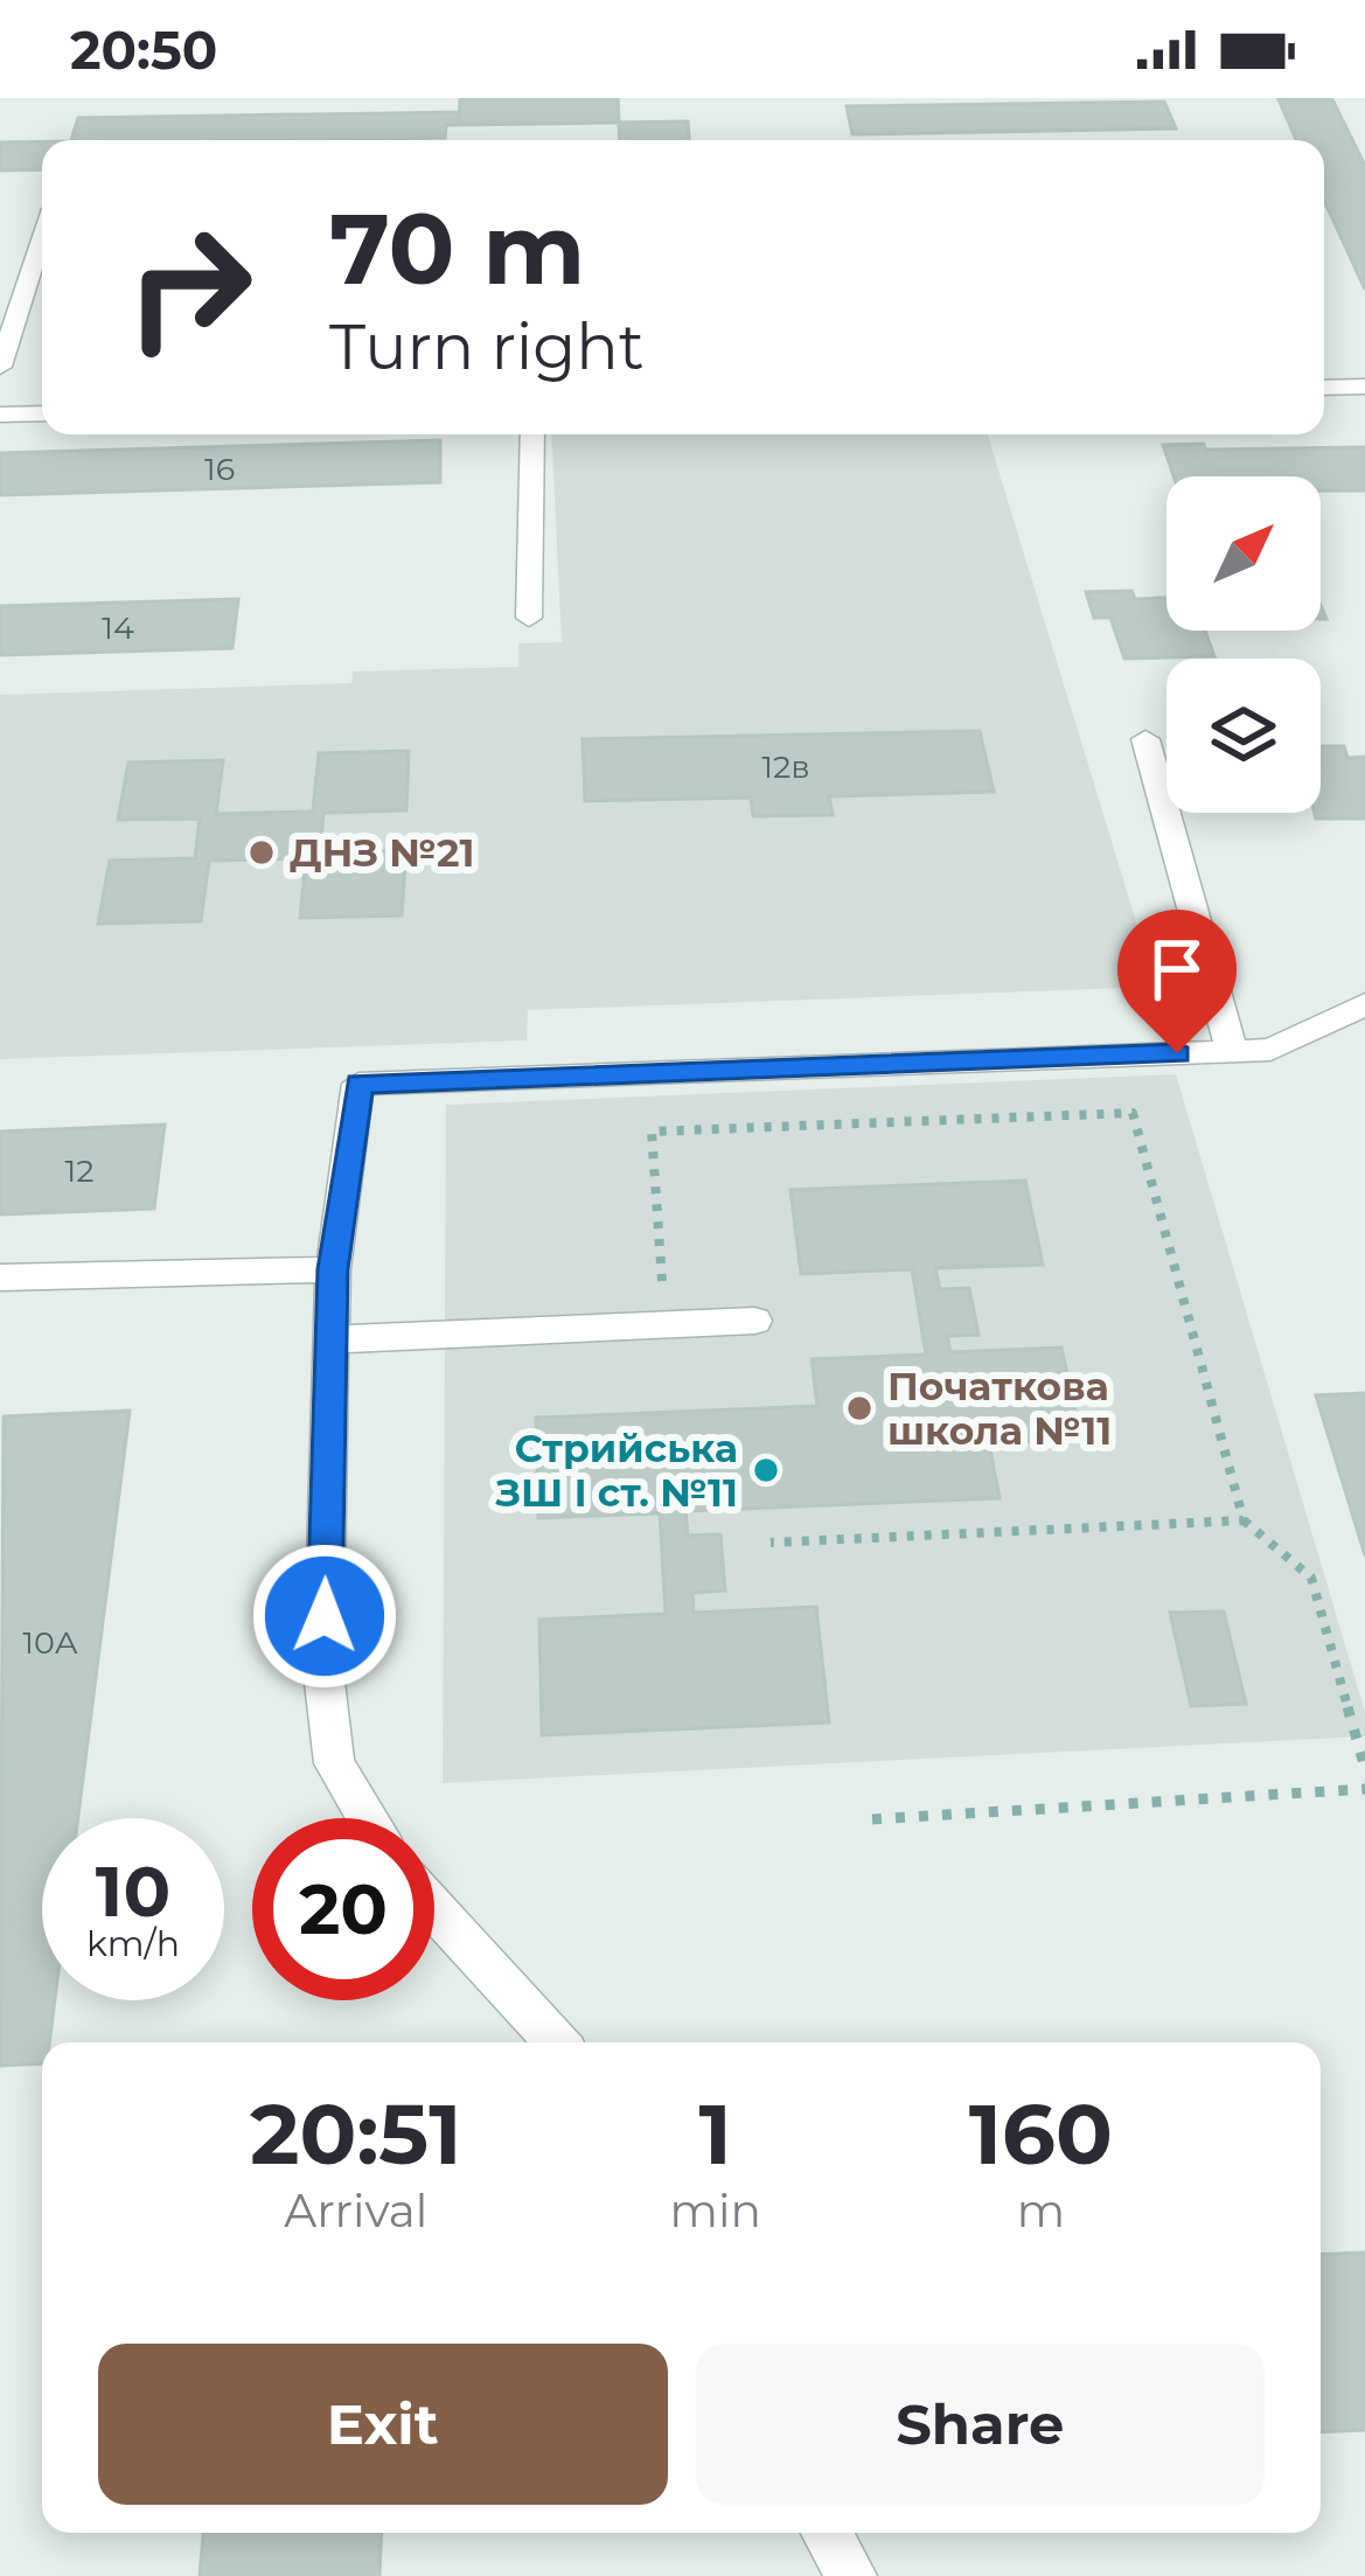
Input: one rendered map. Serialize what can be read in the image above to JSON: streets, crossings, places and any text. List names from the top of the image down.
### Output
{
  "places": ["ДНЗ №21", "Початкова школа №11", "Стрийська ЗШ I ст. №11"],
  "house_numbers": [
    "16",
    "14",
    "12в",
    "12",
    "10А"
  ],
  "north": "top right",
  "page": {
    "status": "20:50",
    "turn": ["70 m", "Turn right"],
    "speed": "10 km/h",
    "limit": "20",
    "eta": [
      "20:51",
      "Arrival",
      "1",
      "min",
      "160",
      "m"
    ],
    "buttons": ["Exit", "Share"]
  }
}
